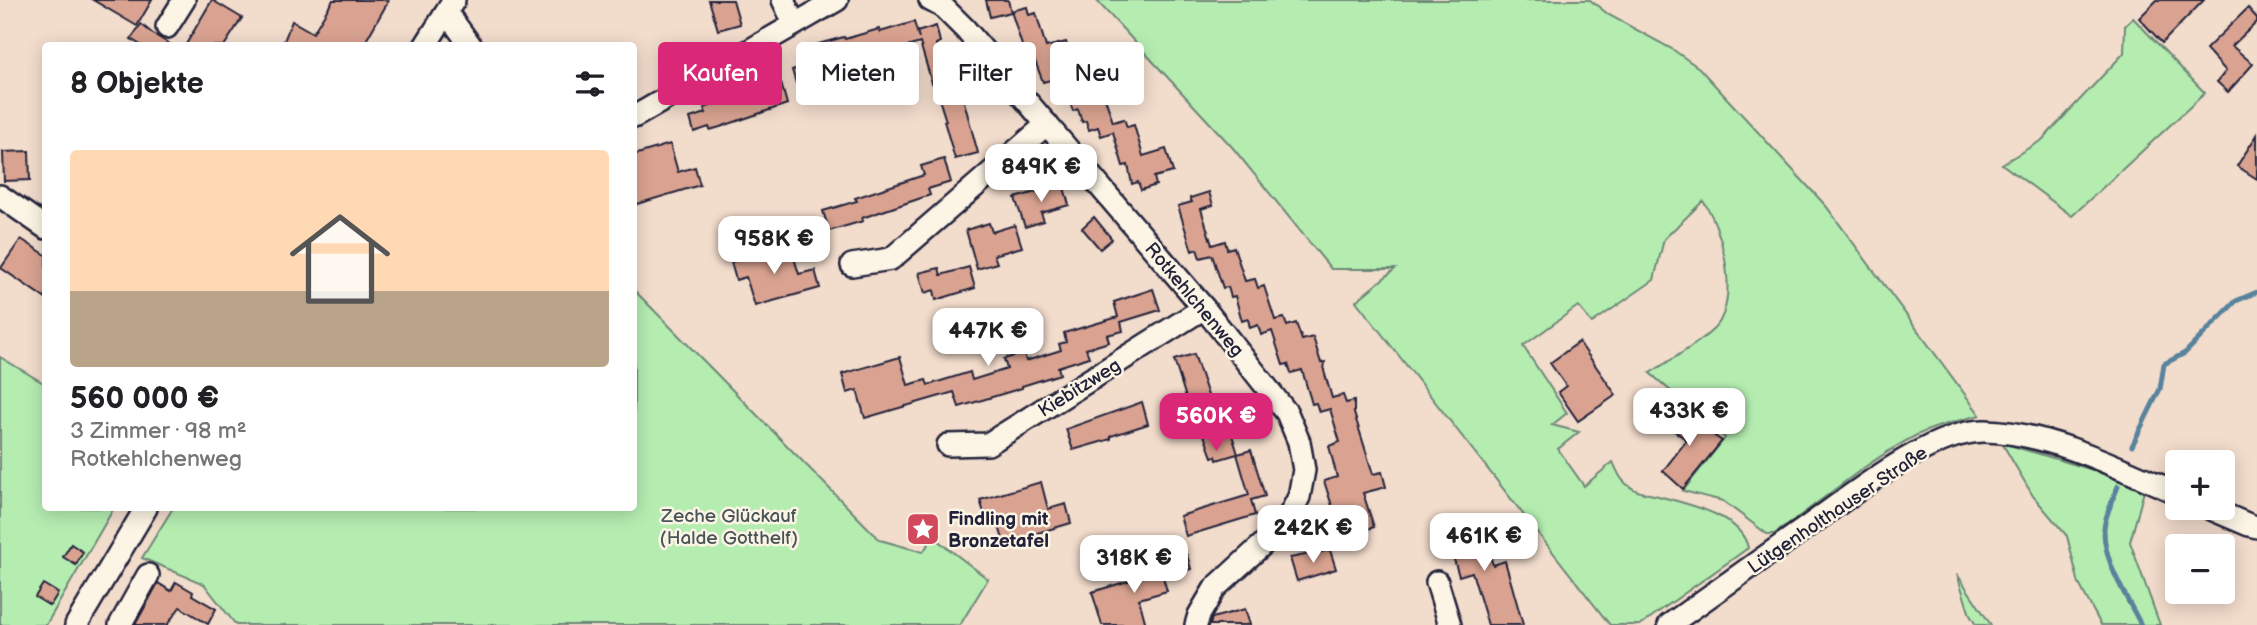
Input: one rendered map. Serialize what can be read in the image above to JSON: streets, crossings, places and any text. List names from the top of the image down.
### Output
{
  "streets": {
    "street": ["Rotkehlchenweg", "Kiebitzweg", "Lütgenholthauser Straße"]
  },
  "crossings": [
    ["Rotkehlchenweg", "Kiebitzweg"]
  ],
  "parks": ["Zeche Glückauf (Halde Gotthelf)"],
  "places": {
    "place": ["Findling mit Bronzetafel"]
  },
  "page": {
    "chip": [
      "Kaufen",
      "Mieten",
      "Filter",
      "Neu"
    ],
    "heading": "8 Objekte",
    "list": [
      {
        "name": "560 000 €",
        "note": "3 Zimmer · 98 m² · Rotkehlchenweg"
      }
    ],
    "price": [
      "849K €",
      "958K €",
      "447K €",
      "433K €",
      "560K €",
      "242K €",
      "461K €",
      "318K €"
    ],
    "map_buttons": ["+", "−"]
  }
}
